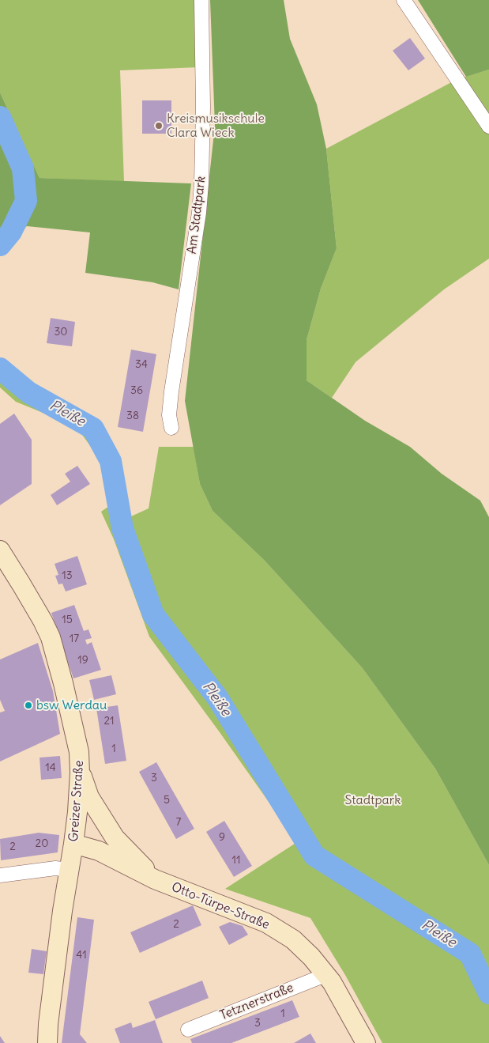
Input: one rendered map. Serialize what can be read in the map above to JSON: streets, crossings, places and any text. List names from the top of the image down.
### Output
{
  "streets": {
    "main road": ["Greizer Straße", "Otto-Türpe-Straße"],
    "street": ["Am Stadtpark", "Tetznerstraße"]
  },
  "crossings": [
    ["Greizer Straße", "Otto-Türpe-Straße"],
    ["Otto-Türpe-Straße", "Tetznerstraße"]
  ],
  "water": ["Pleiße"],
  "parks": ["Stadtpark"],
  "places": ["Kreismusikschule Clara Wieck", "bsw Werdau"],
  "house_numbers": [
    "30",
    "34",
    "36",
    "38",
    "13",
    "15",
    "17",
    "19",
    "21",
    "1",
    "14",
    "3",
    "5",
    "7",
    "9",
    "20",
    "2",
    "11",
    "2",
    "41",
    "1",
    "3"
  ]
}
